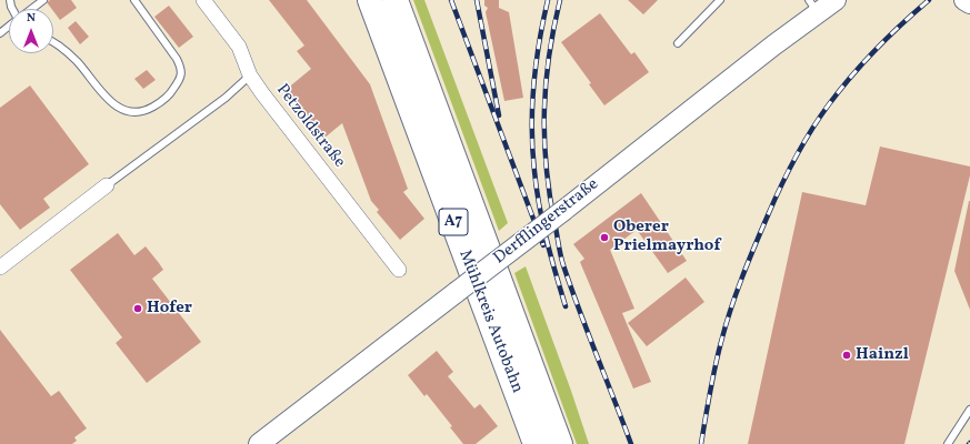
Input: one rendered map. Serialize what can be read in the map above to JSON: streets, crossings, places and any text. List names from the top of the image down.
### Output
{
  "streets": {
    "highway": ["A7", "Mühlkreis Autobahn"],
    "street": ["Petzoldstraße", "Derfflingerstraße"]
  },
  "places": ["Oberer Prielmayrhof", "Hofer", "Hainzl"],
  "north": "top"
}
